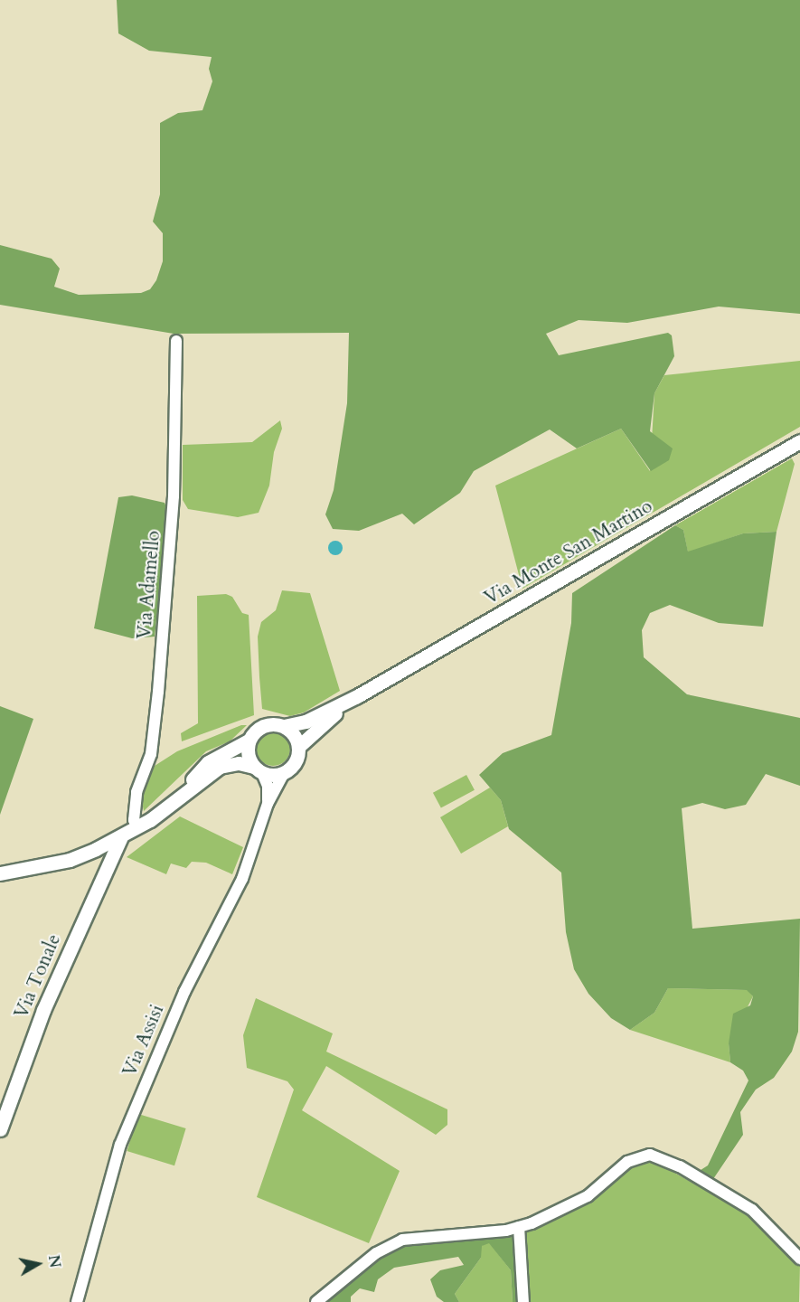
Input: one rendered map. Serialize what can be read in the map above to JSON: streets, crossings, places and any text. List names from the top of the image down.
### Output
{
  "streets": {
    "street": [
      "Via Monte San Martino",
      "Via Adamello",
      "Via Tonale",
      "Via Assisi"
    ]
  },
  "crossings": [
    ["Via Monte San Martino", "Via Adamello"],
    ["Via Monte San Martino", "Via Tonale"],
    ["Via Monte San Martino", "Via Assisi"]
  ],
  "north": "right"
}
